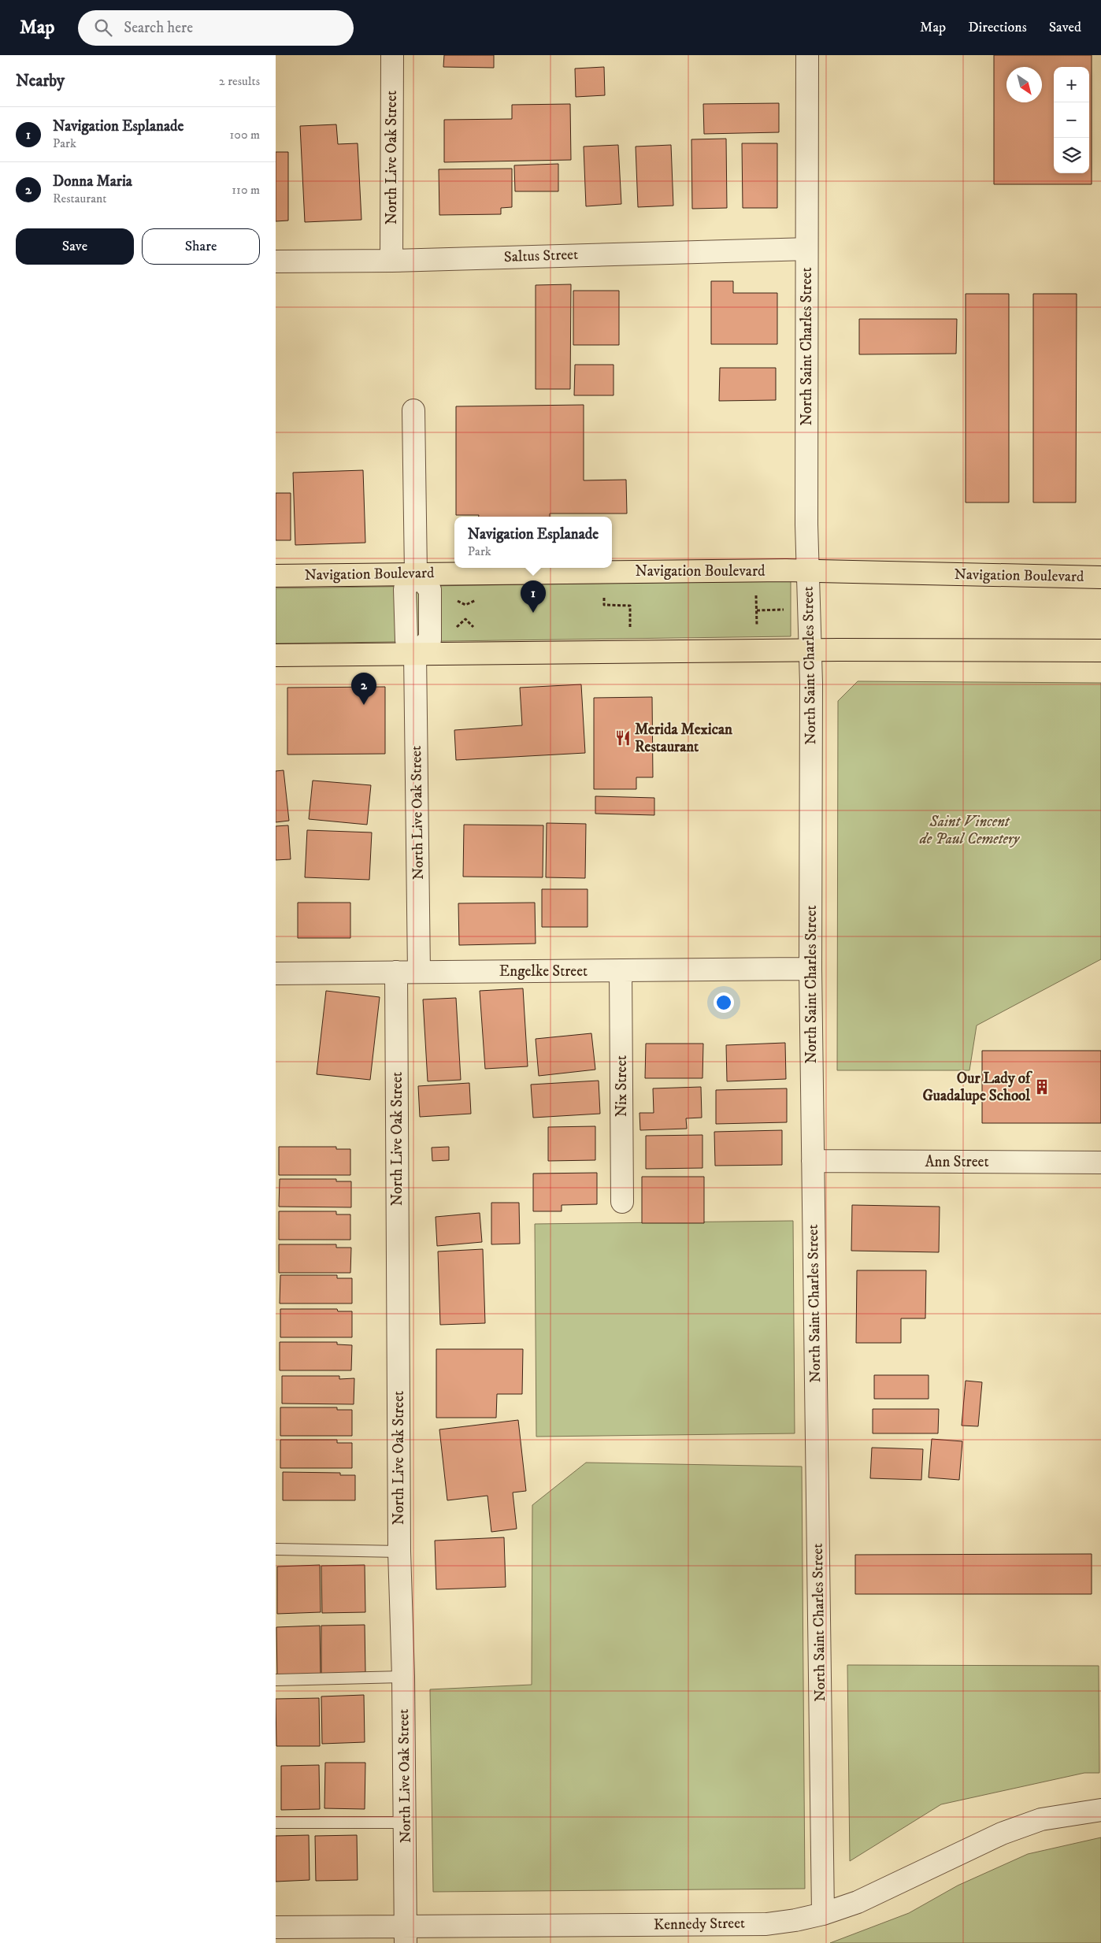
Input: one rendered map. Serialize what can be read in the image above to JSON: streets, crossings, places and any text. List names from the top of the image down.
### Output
{
  "streets": {
    "main road": ["Navigation Boulevard"],
    "street": [
      "North Live Oak Street",
      "Saltus Street",
      "North Saint Charles Street",
      "Engelke Street",
      "Nix Street",
      "Ann Street",
      "Kennedy Street"
    ]
  },
  "crossings": [
    ["North Live Oak Street", "Saltus Street"],
    ["North Live Oak Street", "Engelke Street"],
    ["North Live Oak Street", "Kennedy Street"],
    ["Saltus Street", "North Saint Charles Street"],
    ["North Saint Charles Street", "Navigation Boulevard"],
    ["North Saint Charles Street", "Engelke Street"],
    ["North Saint Charles Street", "Ann Street"],
    ["North Saint Charles Street", "Kennedy Street"],
    ["Engelke Street", "Nix Street"]
  ],
  "parks": ["Saint Vincent de Paul Cemetery"],
  "places": {
    "restaurant": ["Merida Mexican Restaurant"],
    "building": ["Our Lady of Guadalupe School"]
  },
  "north": "bottom right",
  "page": {
    "header": "Map",
    "search": "Search here",
    "nav": ["Map", "Directions", "Saved"],
    "heading": ["Nearby", "2 results"],
    "map_buttons": ["+", "−"],
    "list": [
      {
        "mark": "1",
        "name": "Navigation Esplanade",
        "note": "Park",
        "value": "100 m"
      },
      {
        "mark": "2",
        "name": "Donna Maria",
        "note": "Restaurant",
        "value": "110 m"
      }
    ],
    "buttons": ["Save", "Share"],
    "popup": ["Navigation Esplanade", "Park"],
    "pins": ["1", "2"]
  }
}
